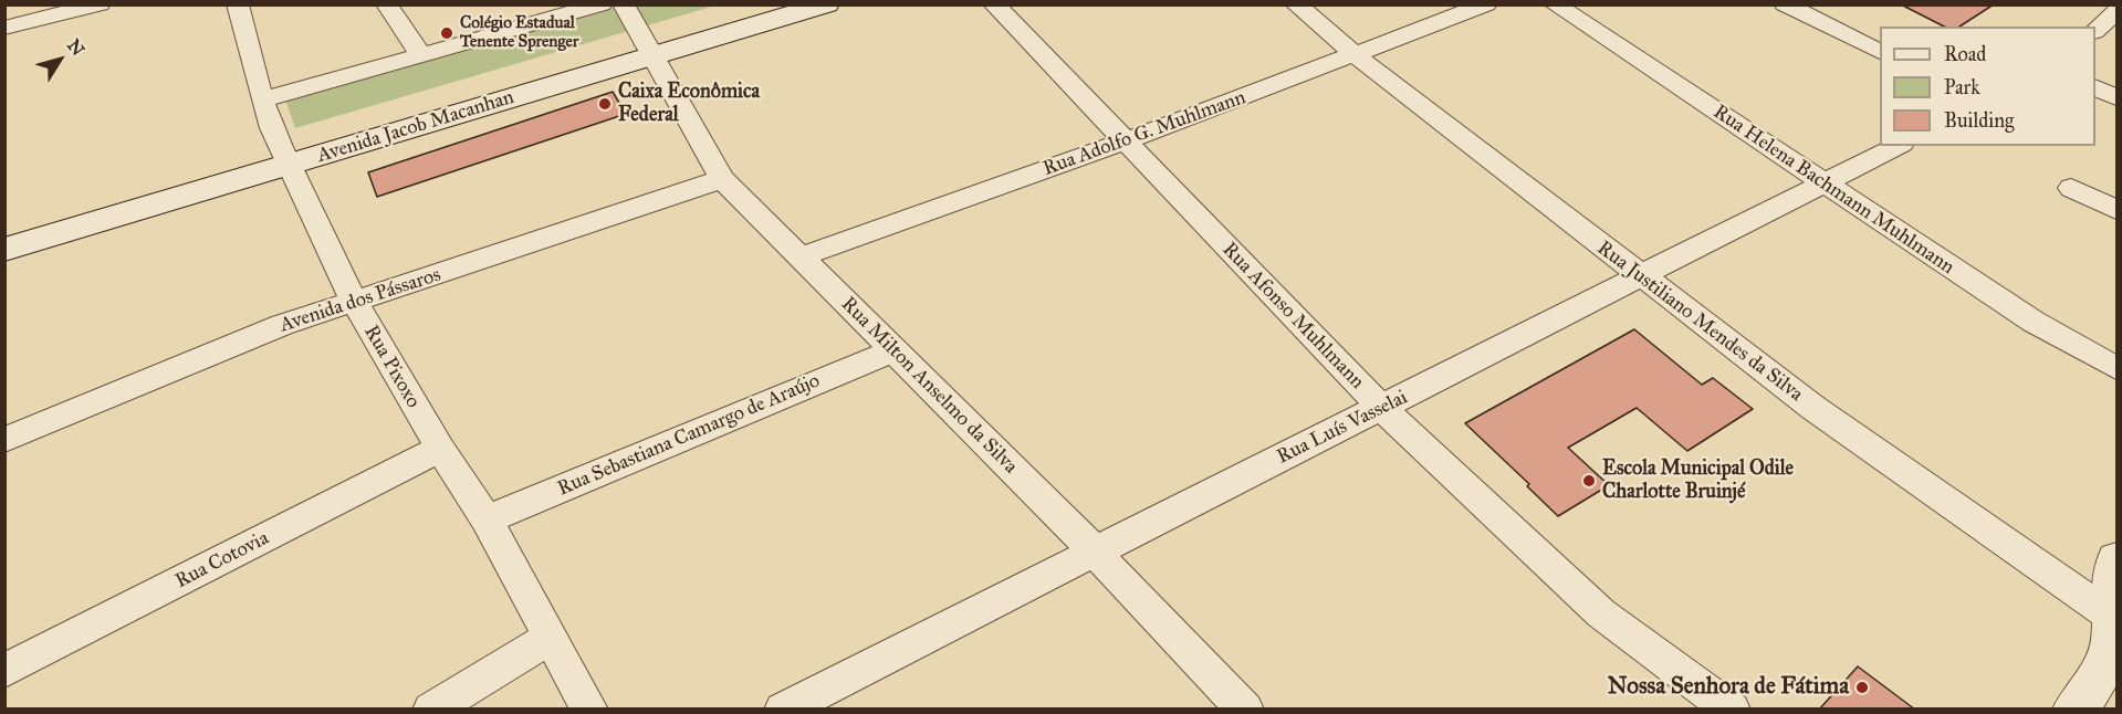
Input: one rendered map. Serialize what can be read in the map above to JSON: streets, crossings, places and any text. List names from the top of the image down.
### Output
{
  "streets": {
    "main road": ["Avenida Jacob Macanhan"],
    "street": [
      "Rua Adolfo G. Muhlmann",
      "Rua Helena Bachmann Muhlmann",
      "Avenida dos Pássaros",
      "Rua Afonso Muhlmann",
      "Rua Justiliano Mendes da Silva",
      "Rua Pixoxo",
      "Rua Milton Anselmo da Silva",
      "Rua Luís Vasselai",
      "Rua Sebastiana Camargo de Araújo",
      "Rua Cotovia"
    ]
  },
  "crossings": [
    ["Avenida Jacob Macanhan", "Rua Pixoxo"],
    ["Avenida Jacob Macanhan", "Rua Milton Anselmo da Silva"],
    ["Rua Adolfo G. Muhlmann", "Rua Afonso Muhlmann"],
    ["Rua Adolfo G. Muhlmann", "Rua Justiliano Mendes da Silva"],
    ["Rua Adolfo G. Muhlmann", "Rua Milton Anselmo da Silva"],
    ["Rua Helena Bachmann Muhlmann", "Rua Luís Vasselai"],
    ["Avenida dos Pássaros", "Rua Pixoxo"],
    ["Avenida dos Pássaros", "Rua Milton Anselmo da Silva"],
    ["Rua Afonso Muhlmann", "Rua Luís Vasselai"],
    ["Rua Justiliano Mendes da Silva", "Rua Luís Vasselai"],
    ["Rua Pixoxo", "Rua Sebastiana Camargo de Araújo"],
    ["Rua Pixoxo", "Rua Cotovia"],
    ["Rua Milton Anselmo da Silva", "Rua Luís Vasselai"],
    ["Rua Milton Anselmo da Silva", "Rua Sebastiana Camargo de Araújo"]
  ],
  "places": [
    "Colégio Estadual Tenente Sprenger",
    "Caixa Econômica Federal",
    "Escola Municipal Odile Charlotte Bruinjé",
    "Nossa Senhora de Fátima"
  ],
  "legend": ["Road", "Park", "Building"],
  "north": "top right"
}
